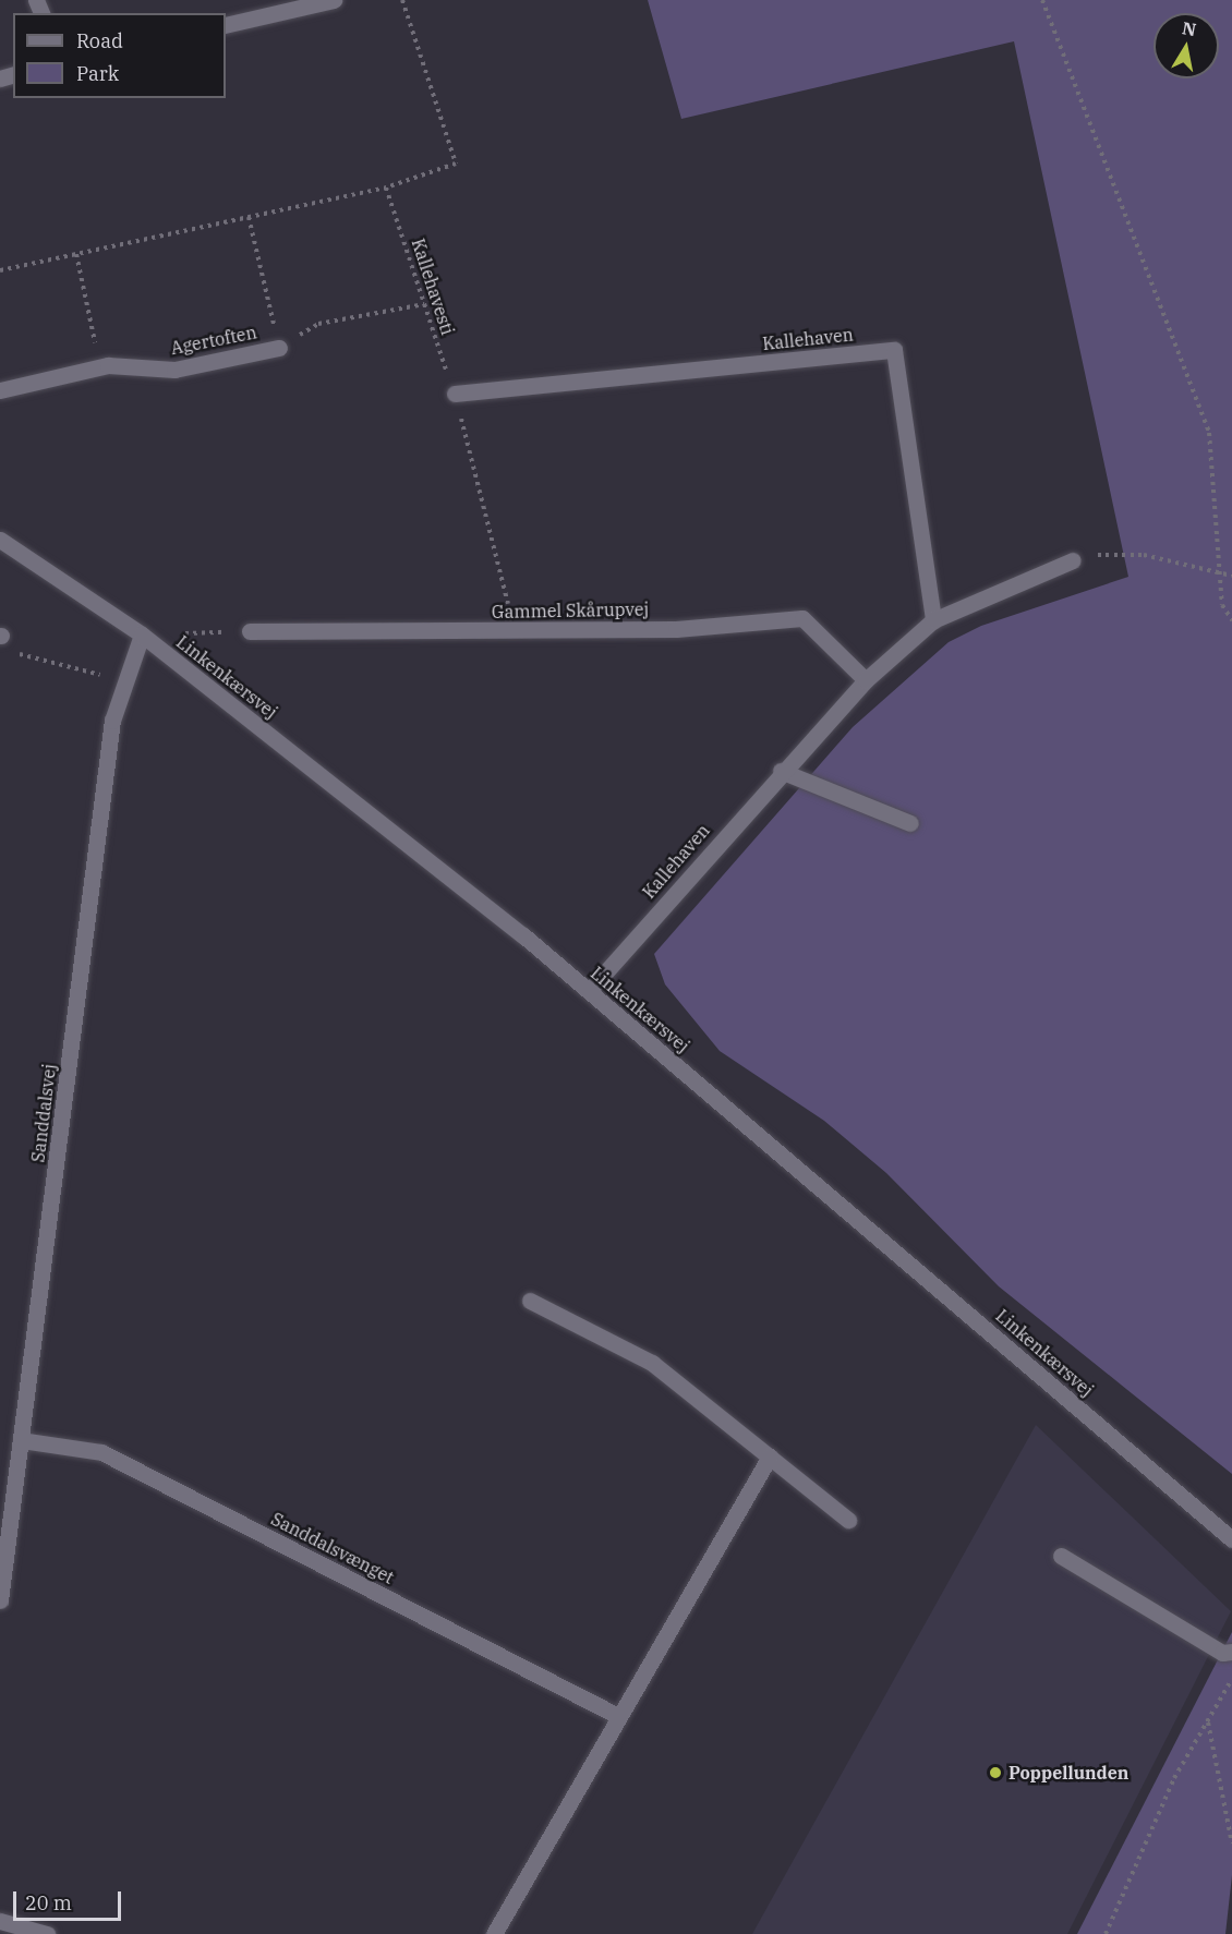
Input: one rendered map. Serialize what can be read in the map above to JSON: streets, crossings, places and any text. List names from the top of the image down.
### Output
{
  "streets": {
    "street": [
      "Kallehaven",
      "Agertoften",
      "Gammel Skårupvej",
      "Linkenkærsvej",
      "Sanddalsvej",
      "Sanddalsvænget"
    ],
    "path": ["Kallehavesti"]
  },
  "crossings": [
    ["Kallehavesti", "Kallehaven"],
    ["Kallehavesti", "Gammel Skårupvej"],
    ["Kallehaven", "Gammel Skårupvej"],
    ["Kallehaven", "Linkenkærsvej"],
    ["Linkenkærsvej", "Sanddalsvej"],
    ["Sanddalsvej", "Sanddalsvænget"]
  ],
  "places": ["Poppellunden"],
  "legend": ["Road", "Park"],
  "scale_bar": "20 m",
  "north": "top"
}
